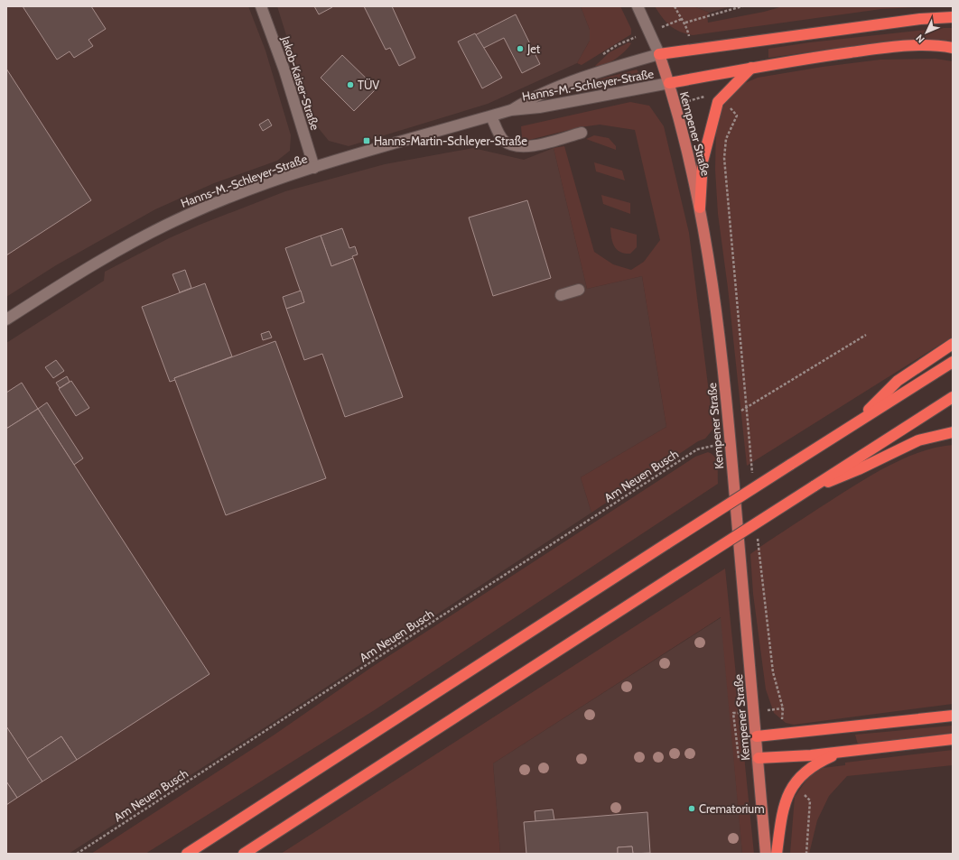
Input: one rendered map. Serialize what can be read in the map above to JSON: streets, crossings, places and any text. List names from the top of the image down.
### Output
{
  "streets": {
    "main road": ["Kempener Straße"],
    "street": ["Jakob-Kaiser-Straße", "Hanns-M.-Schleyer-Straße"],
    "path": ["Am Neuen Busch"]
  },
  "crossings": [
    ["Jakob-Kaiser-Straße", "Hanns-M.-Schleyer-Straße"],
    ["Hanns-M.-Schleyer-Straße", "Kempener Straße"],
    ["Kempener Straße", "Am Neuen Busch"]
  ],
  "places": {
    "other": ["Jet", "TÜV", "Crematorium"],
    "transit": ["Hanns-Martin-Schleyer-Straße"]
  },
  "north": "bottom left"
}
